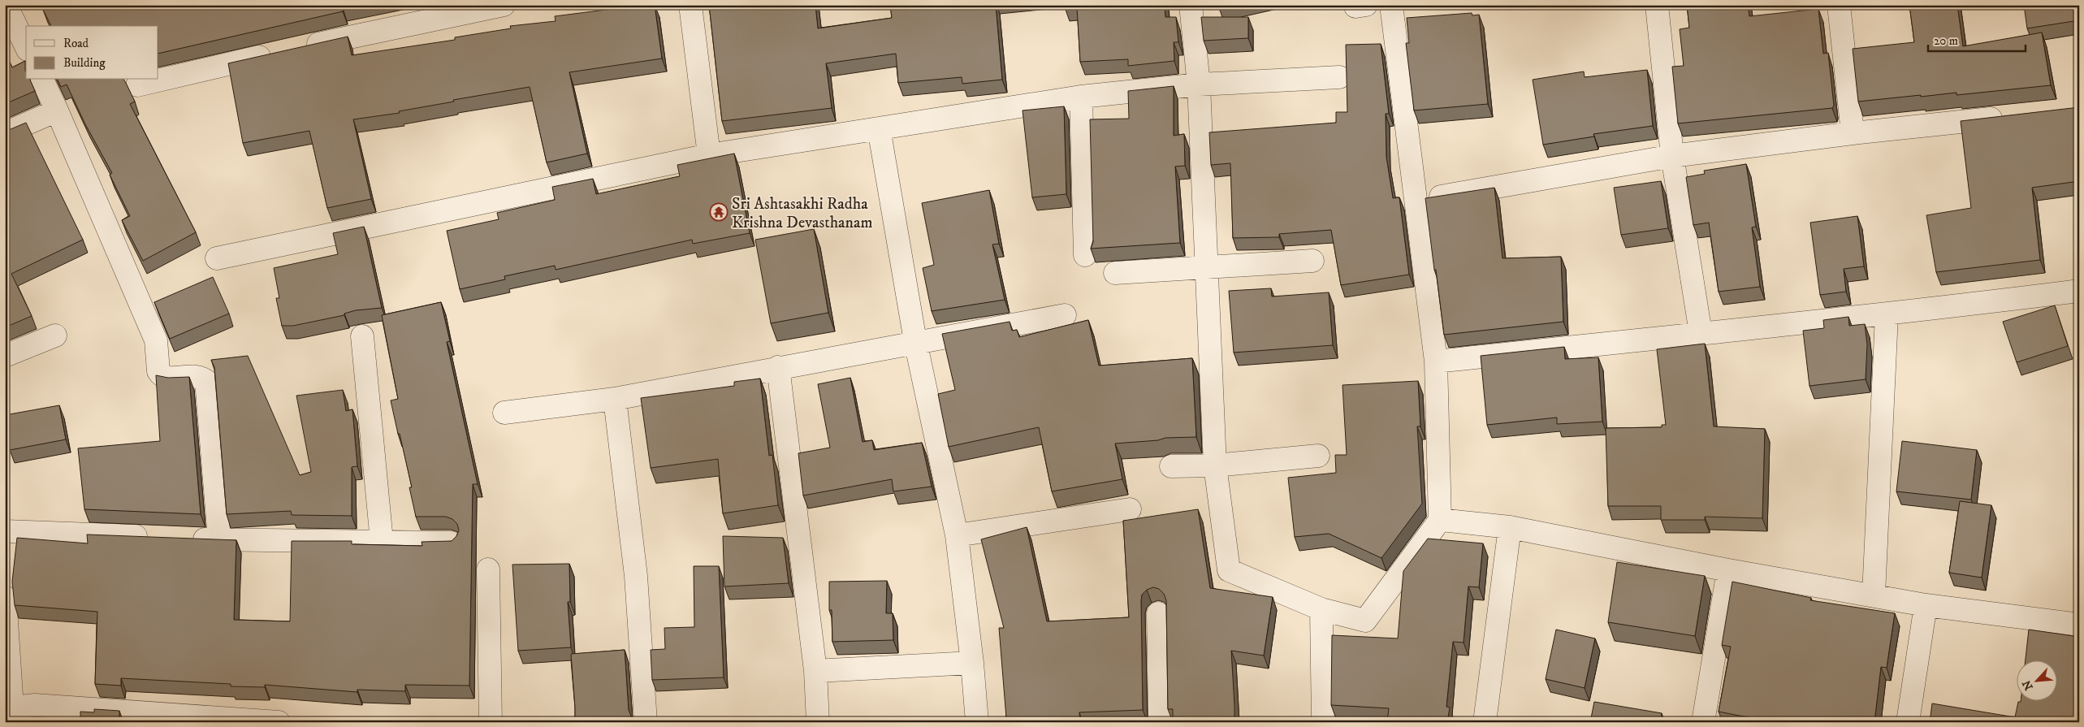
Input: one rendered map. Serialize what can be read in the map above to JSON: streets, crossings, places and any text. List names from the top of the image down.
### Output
{
  "places": {
    "temple": ["Sri Ashtasakhi Radha Krishna Devasthanam"]
  },
  "legend": ["Road", "Building"],
  "scale_bar": "20 m",
  "north": "bottom left"
}
